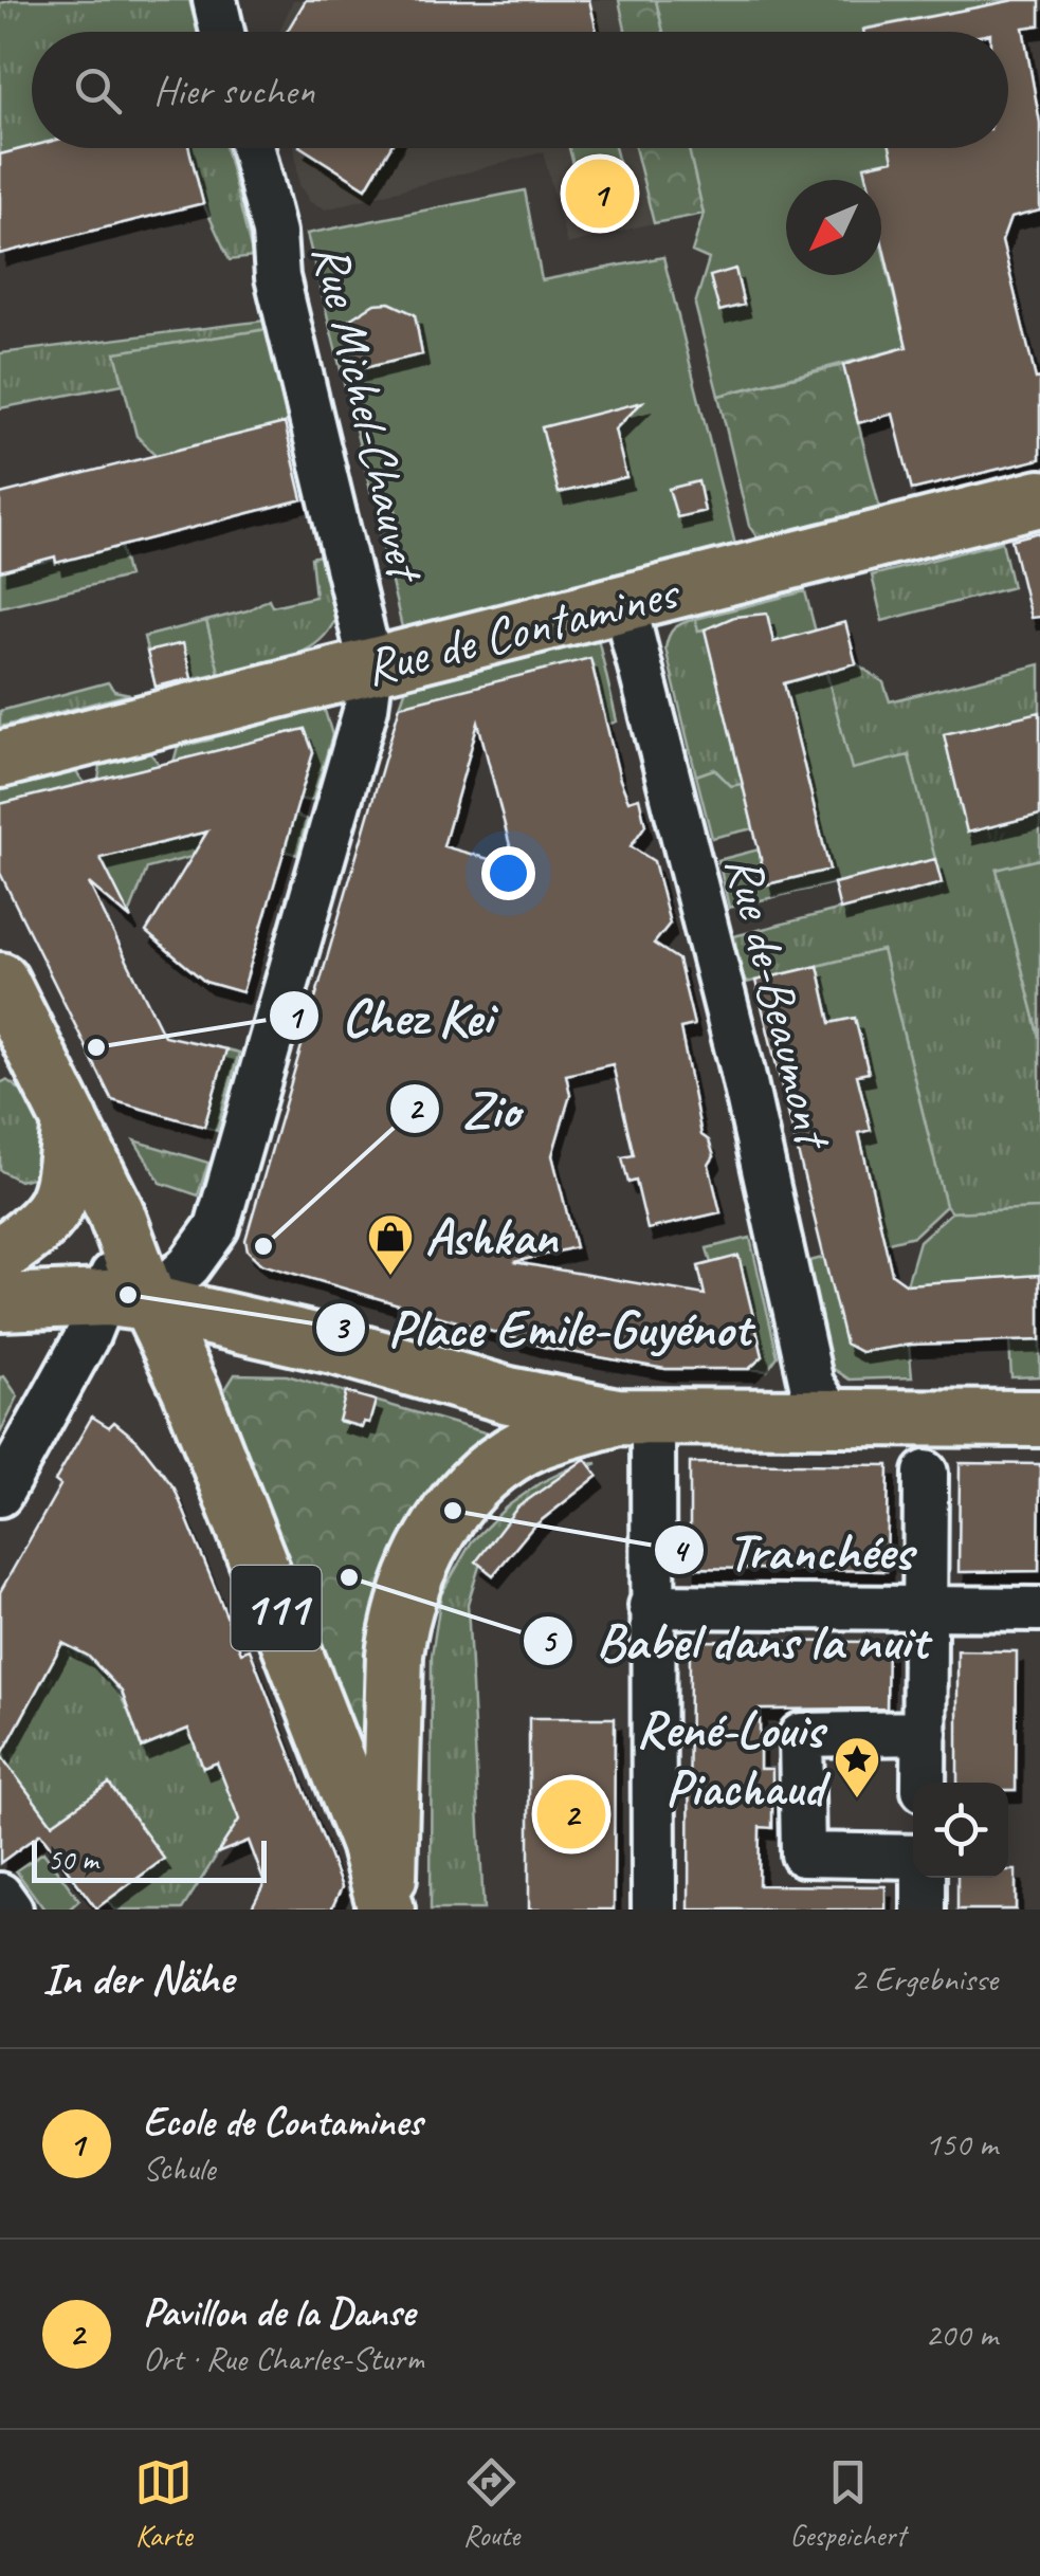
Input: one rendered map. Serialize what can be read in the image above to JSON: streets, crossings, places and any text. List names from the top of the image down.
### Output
{
  "streets": {
    "main road": ["Rue de Contamines", "111"],
    "street": ["Rue Michel-Chauvet", "Rue de-Beaumont"]
  },
  "crossings": [
    ["Rue Michel-Chauvet", "Rue de Contamines"],
    ["Rue Michel-Chauvet", "111"],
    ["Rue de Contamines", "Rue de-Beaumont"]
  ],
  "places": {
    "other": [
      "Chez Kei",
      "Zio",
      "Place Emile-Guyénot",
      "Tranchées",
      "Babel dans la nuit"
    ],
    "shop": ["Ashkan"],
    "place": ["René-Louis Piachaud"]
  },
  "scale_bar": "50 m",
  "north": "bottom left",
  "page": {
    "search": "Hier suchen",
    "pins": ["1", "2"],
    "scale": "50 m",
    "heading": ["In der Nähe", "2 Ergebnisse"],
    "list": [
      {
        "mark": "1",
        "name": "Ecole de Contamines",
        "note": "Schule",
        "value": "150 m"
      },
      {
        "mark": "2",
        "name": "Pavillon de la Danse",
        "note": "Ort · Rue Charles-Sturm",
        "value": "200 m"
      }
    ],
    "nav": ["Karte", "Route", "Gespeichert"]
  }
}
